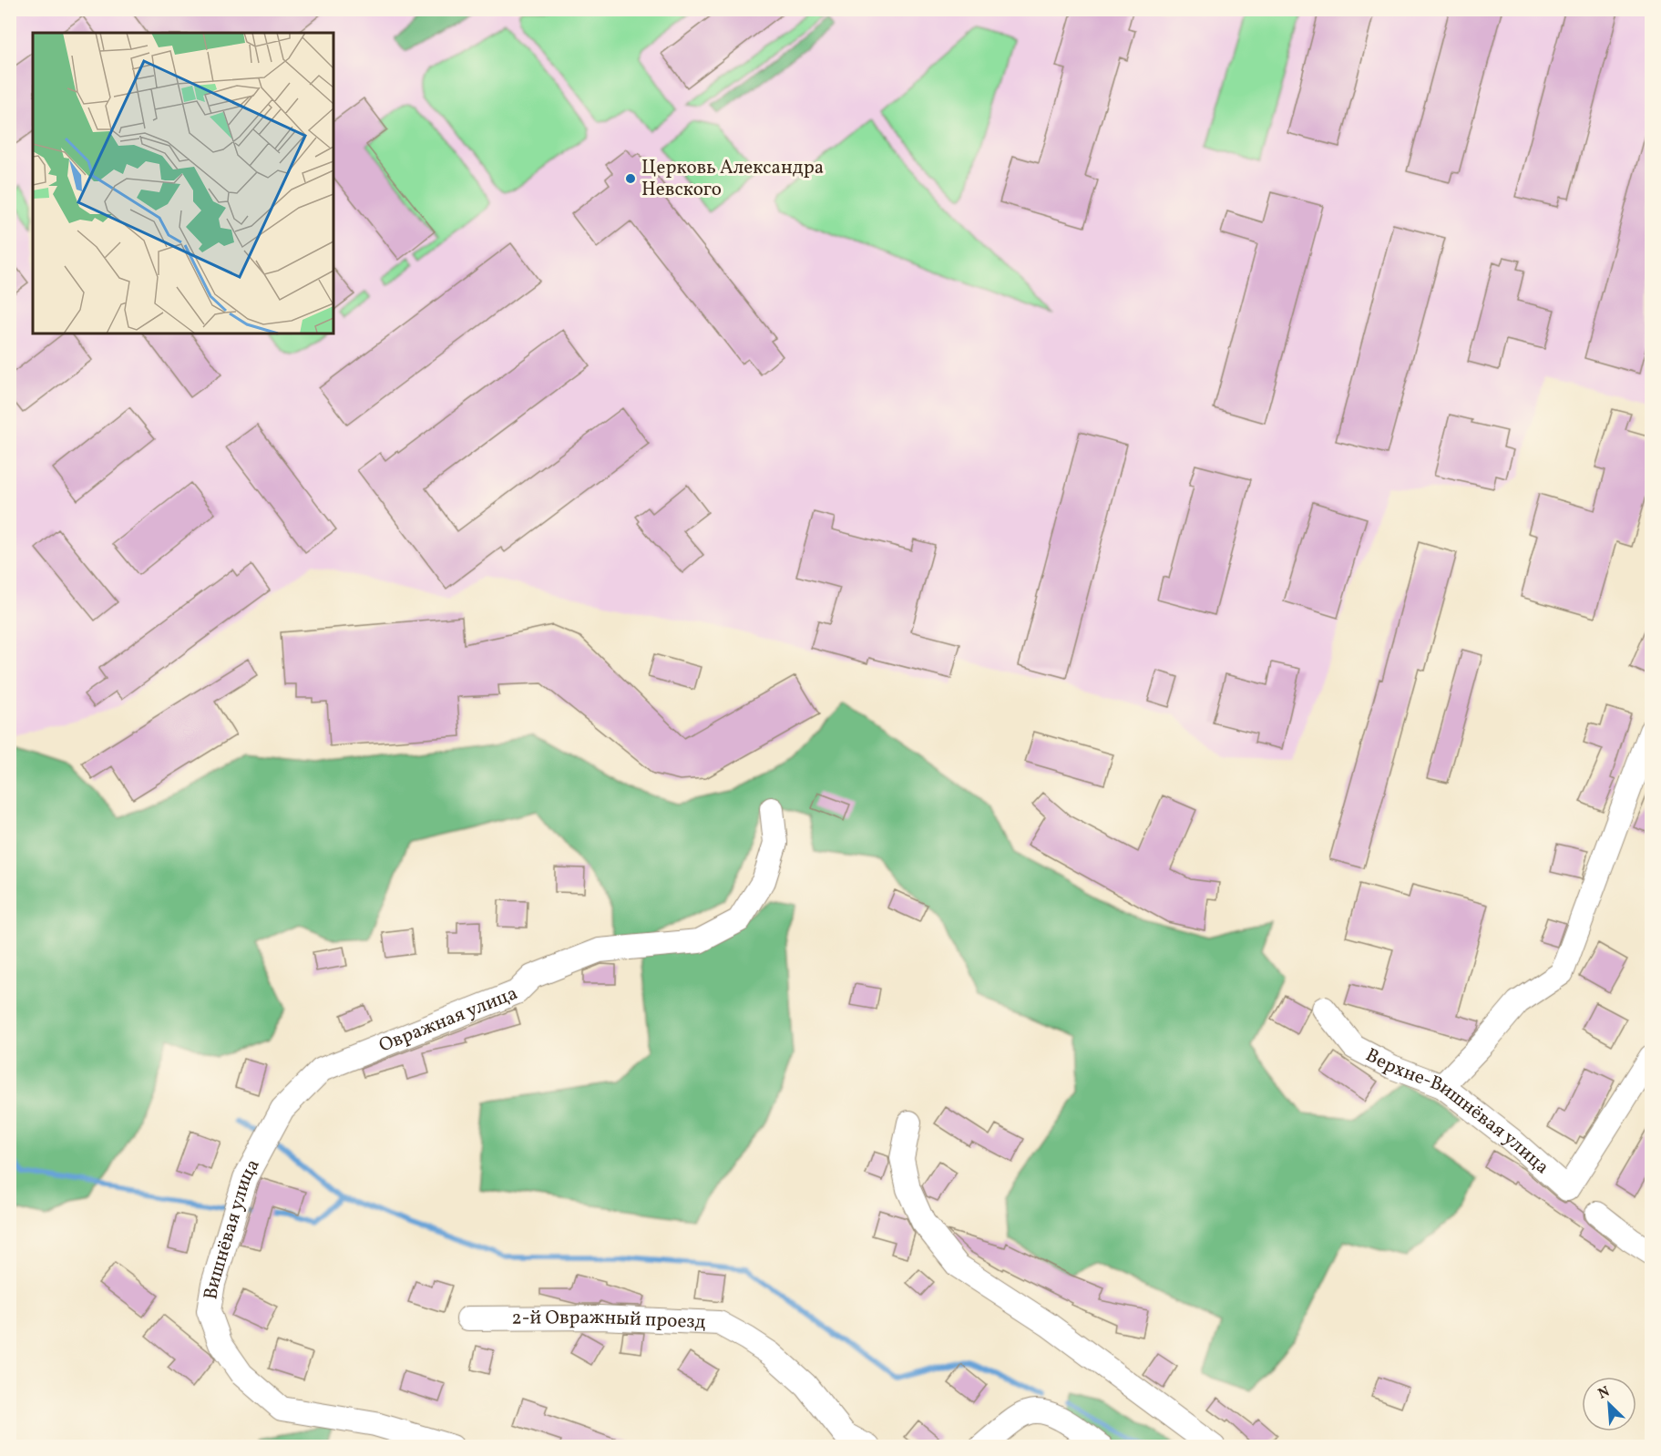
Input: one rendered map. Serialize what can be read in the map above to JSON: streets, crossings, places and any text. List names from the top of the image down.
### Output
{
  "streets": {
    "street": [
      "Овражная улица",
      "Верхне-Вишнёвая улица",
      "Вишнёвая улица",
      "2-й Овражный проезд"
    ]
  },
  "crossings": [
    ["Овражная улица", "Вишнёвая улица"]
  ],
  "places": ["Церковь Александра Невского"],
  "north": "top left"
}
